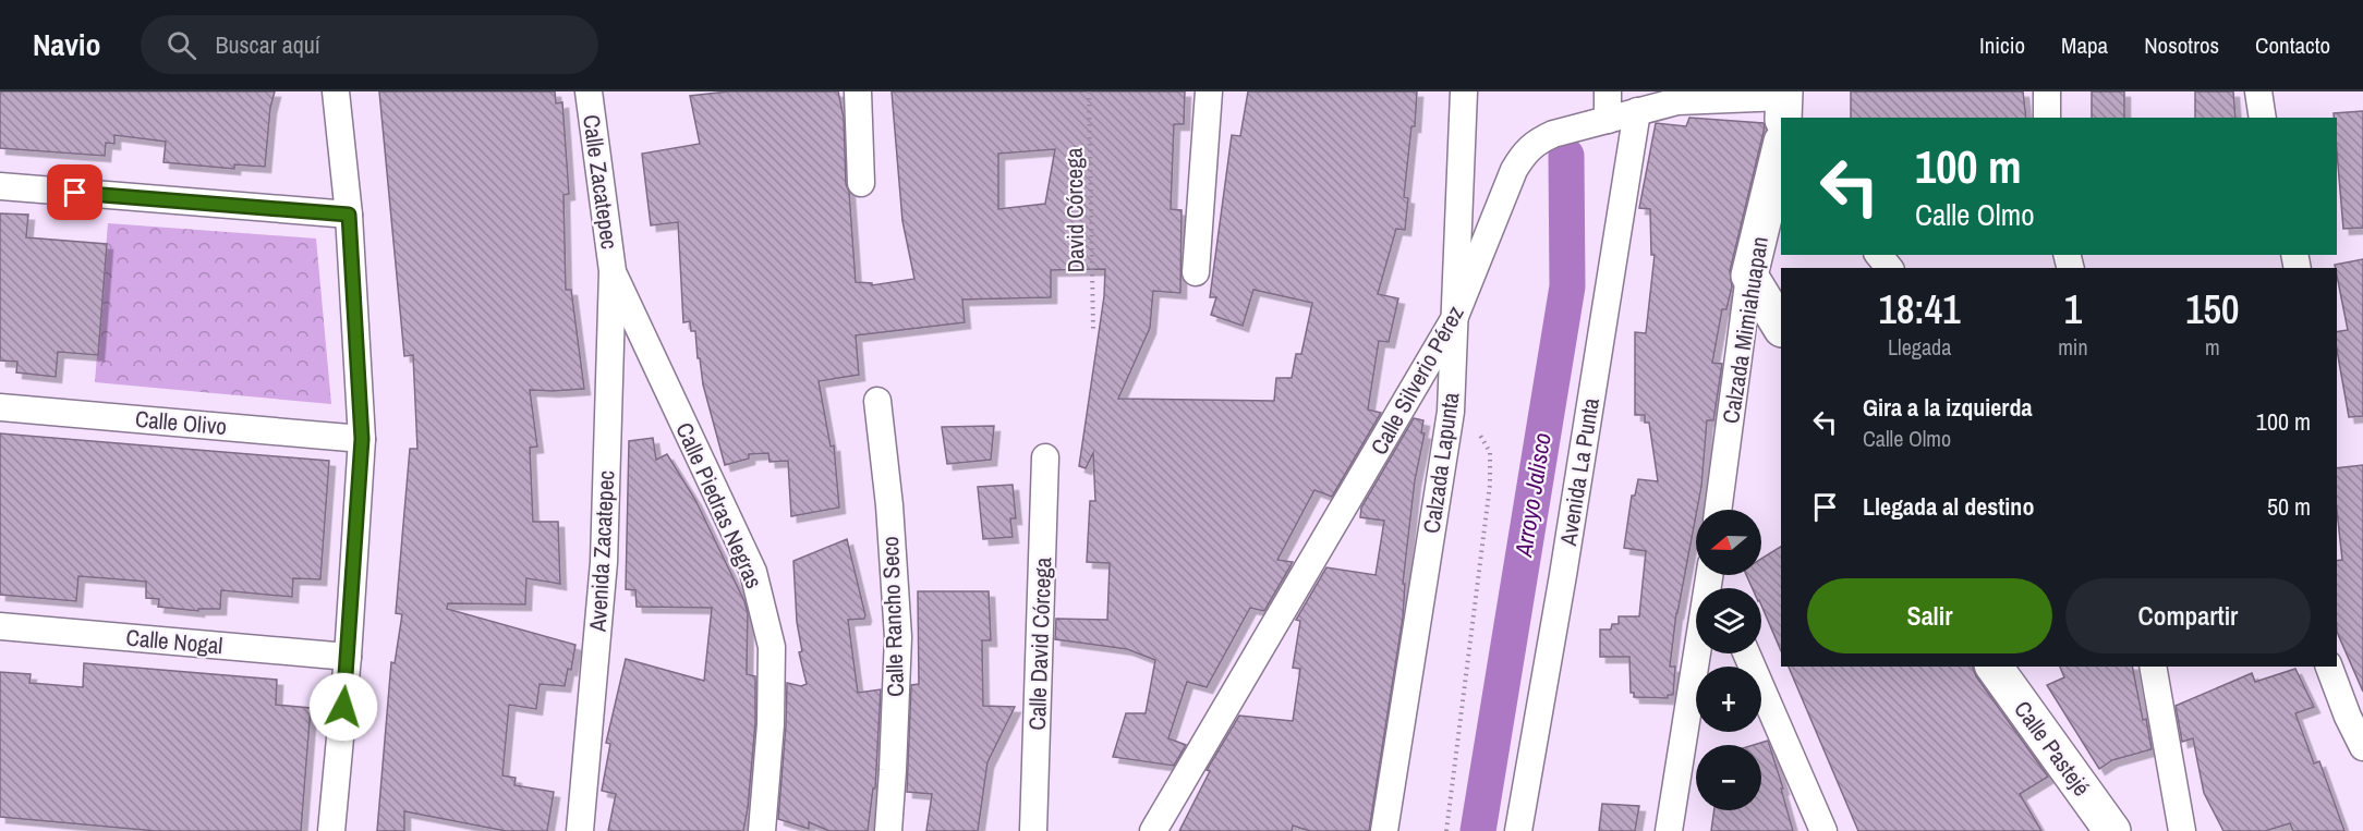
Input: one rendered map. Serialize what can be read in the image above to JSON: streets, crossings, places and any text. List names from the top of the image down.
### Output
{
  "streets": {
    "main road": ["Calzada Mimiahuapan", "Calle Pastejé"],
    "street": [
      "Calle Zacatepec",
      "Calle Silverio Pérez",
      "Calle Olivo",
      "Calzada Lapunta",
      "Avenida La Punta",
      "Calle Piedras Negras",
      "Avenida Zacatepec",
      "Calle Rancho Seco",
      "Calle Nogal",
      "Calle David Córcega"
    ],
    "path": ["David Córcega"]
  },
  "crossings": [
    ["Calle Zacatepec", "Calle Piedras Negras"],
    ["Calle Zacatepec", "Avenida Zacatepec"],
    ["Calle Silverio Pérez", "Calzada Lapunta"],
    ["Calle Silverio Pérez", "Avenida La Punta"],
    ["Calle Piedras Negras", "Avenida Zacatepec"]
  ],
  "water": ["Arroyo Jalisco"],
  "north": "left",
  "page": {
    "header": "Navio",
    "search": "Buscar aquí",
    "nav": [
      "Inicio",
      "Mapa",
      "Nosotros",
      "Contacto"
    ],
    "turn": ["100 m", "Calle Olmo"],
    "eta": [
      "18:41",
      "Llegada",
      "1",
      "min",
      "150",
      "m"
    ],
    "list": [
      {
        "name": "Gira a la izquierda",
        "note": "Calle Olmo",
        "value": "100 m"
      },
      {
        "name": "Llegada al destino",
        "value": "50 m"
      }
    ],
    "map_buttons": ["+", "−"],
    "buttons": ["Salir", "Compartir"]
  }
}
